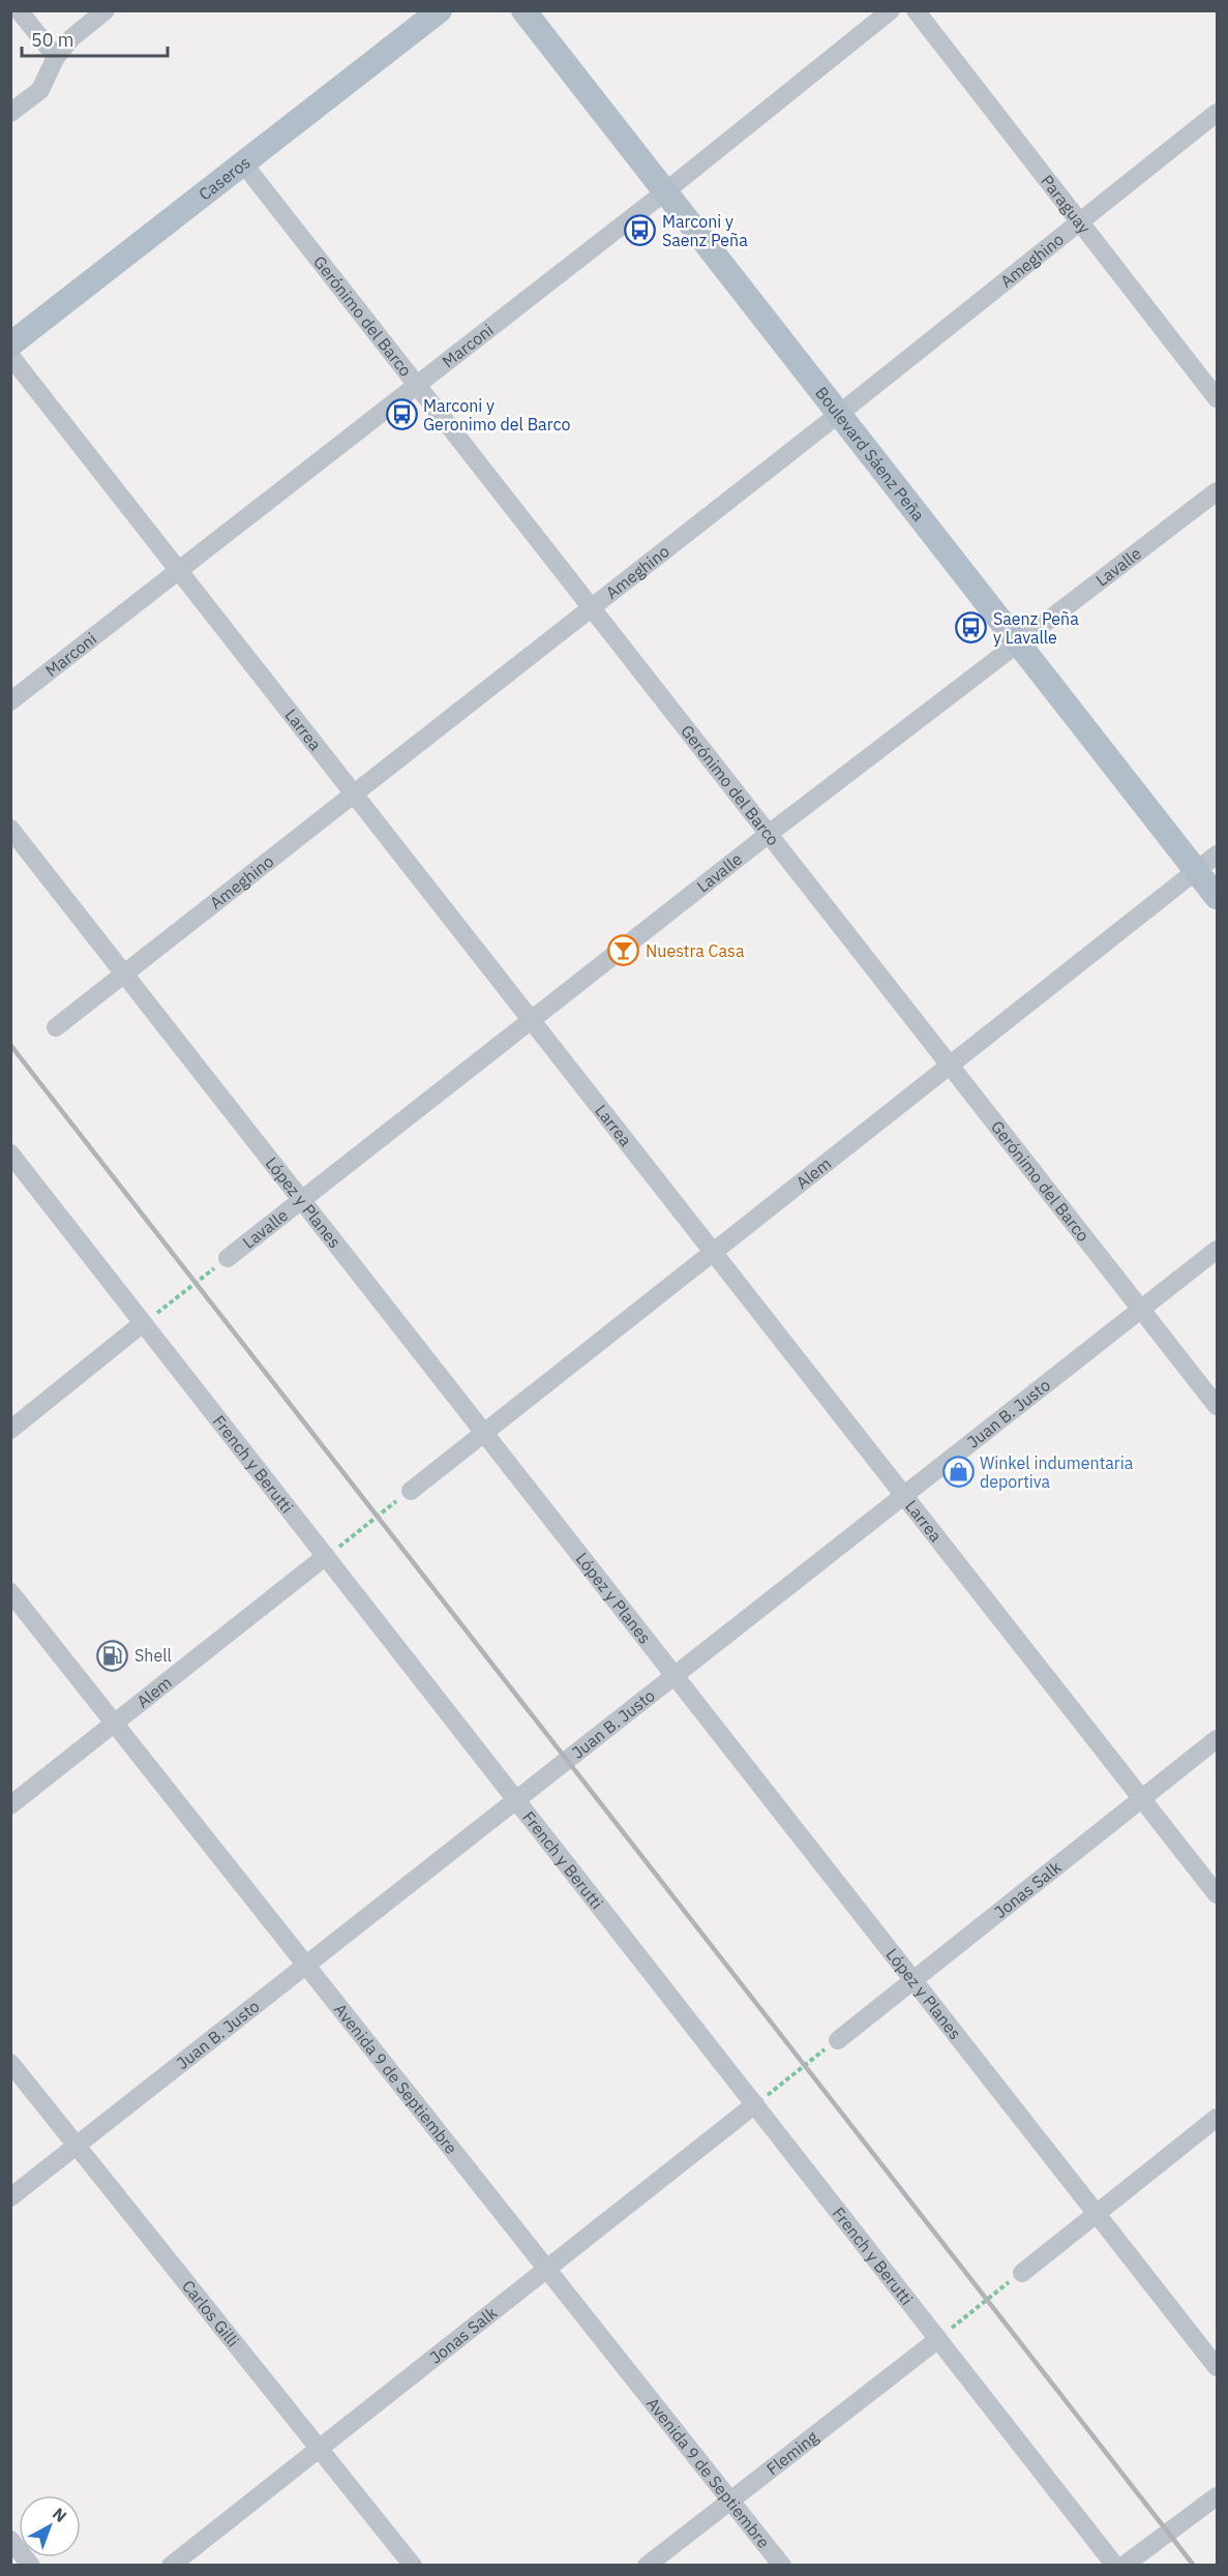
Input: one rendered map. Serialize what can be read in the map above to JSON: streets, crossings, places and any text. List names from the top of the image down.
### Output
{
  "streets": {
    "main road": ["Caseros", "Boulevard Sáenz Peña"],
    "street": [
      "Paraguay",
      "Ameghino",
      "Gerónimo del Barco",
      "Marconi",
      "Lavalle",
      "Larrea",
      "Alem",
      "López y Planes",
      "Juan B. Justo",
      "French y Berutti",
      "Jonas Salk",
      "Avenida 9 de Septiembre",
      "Carlos Gilli",
      "Fleming"
    ]
  },
  "crossings": [
    ["Caseros", "Gerónimo del Barco"],
    ["Paraguay", "Ameghino"],
    ["Ameghino", "Gerónimo del Barco"],
    ["Ameghino", "Boulevard Sáenz Peña"],
    ["Ameghino", "Larrea"],
    ["Ameghino", "López y Planes"],
    ["Gerónimo del Barco", "Marconi"],
    ["Gerónimo del Barco", "Lavalle"],
    ["Gerónimo del Barco", "Alem"],
    ["Gerónimo del Barco", "Juan B. Justo"],
    ["Marconi", "Boulevard Sáenz Peña"],
    ["Marconi", "Larrea"],
    ["Boulevard Sáenz Peña", "Lavalle"],
    ["Boulevard Sáenz Peña", "Alem"],
    ["Lavalle", "Larrea"],
    ["Lavalle", "López y Planes"],
    ["Larrea", "Alem"],
    ["Larrea", "Juan B. Justo"],
    ["Larrea", "Jonas Salk"],
    ["Alem", "López y Planes"],
    ["Alem", "French y Berutti"],
    ["Alem", "Avenida 9 de Septiembre"],
    ["López y Planes", "Juan B. Justo"],
    ["López y Planes", "Jonas Salk"],
    ["Juan B. Justo", "French y Berutti"],
    ["Juan B. Justo", "Avenida 9 de Septiembre"],
    ["Juan B. Justo", "Carlos Gilli"],
    ["French y Berutti", "Jonas Salk"],
    ["French y Berutti", "Fleming"],
    ["Jonas Salk", "Avenida 9 de Septiembre"],
    ["Jonas Salk", "Carlos Gilli"],
    ["Avenida 9 de Septiembre", "Fleming"]
  ],
  "places": {
    "bus stop": ["Marconi y Saenz Peña", "Marconi y Geronimo del Barco", "Saenz Peña y Lavalle"],
    "bar": ["Nuestra Casa"],
    "shop": ["Winkel indumentaria deportiva"],
    "fuel station": ["Shell"]
  },
  "scale_bar": "50 m",
  "north": "top right"
}
